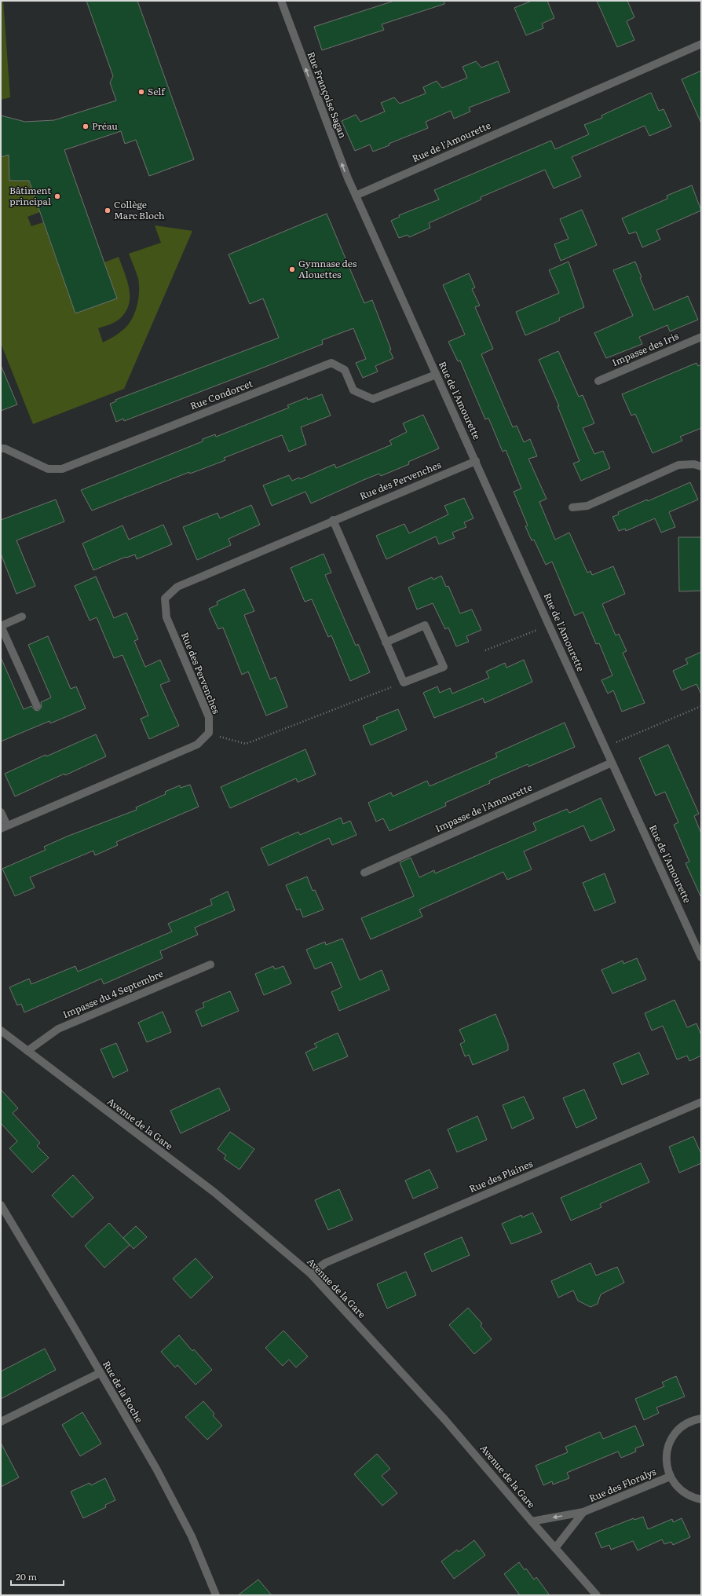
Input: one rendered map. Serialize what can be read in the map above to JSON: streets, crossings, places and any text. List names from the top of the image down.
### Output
{
  "streets": {
    "street": [
      "Rue Françoise Sagan",
      "Rue de l'Amourette",
      "Impasse des Iris",
      "Rue Condorcet",
      "Rue des Pervenches",
      "Impasse de l'Amourette",
      "Impasse du 4 Septembre",
      "Avenue de la Gare",
      "Rue des Plaines",
      "Rue de la Roche",
      "Rue des Floralys"
    ]
  },
  "crossings": [
    ["Rue Françoise Sagan", "Rue de l'Amourette"],
    ["Rue de l'Amourette", "Rue Condorcet"],
    ["Rue de l'Amourette", "Rue des Pervenches"],
    ["Rue de l'Amourette", "Impasse de l'Amourette"],
    ["Impasse du 4 Septembre", "Avenue de la Gare"],
    ["Avenue de la Gare", "Rue des Plaines"],
    ["Avenue de la Gare", "Rue des Floralys"]
  ],
  "one_way": ["Rue Françoise Sagan"],
  "places": [
    "Self",
    "Préau",
    "Bâtiment principal",
    "Collège Marc Bloch",
    "Gymnase des Alouettes"
  ],
  "scale_bar": "20 m"
}
